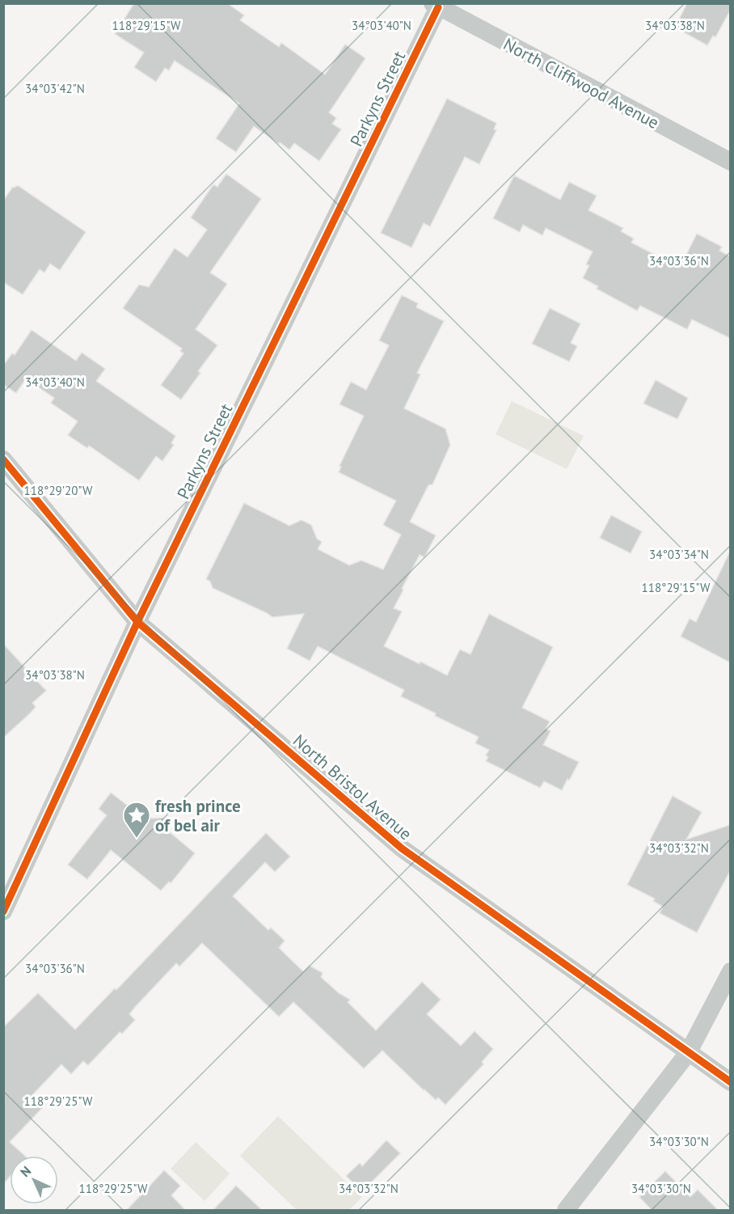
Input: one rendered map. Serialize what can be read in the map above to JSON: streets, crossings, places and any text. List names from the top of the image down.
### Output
{
  "streets": {
    "street": ["North Cliffwood Avenue", "Parkyns Street", "North Bristol Avenue"]
  },
  "crossings": [
    ["North Cliffwood Avenue", "Parkyns Street"],
    ["Parkyns Street", "North Bristol Avenue"]
  ],
  "places": {
    "place": ["fresh prince of bel air"]
  },
  "north": "top left",
  "coordinates": [
    "118°29'15\"W",
    "34°03'38\"N",
    "34°03'40\"N",
    "34°03'42\"N",
    "34°03'36\"N",
    "118°29'20\"W",
    "34°03'34\"N",
    "34°03'32\"N",
    "118°29'25\"W",
    "34°03'30\"N"
  ]
}
